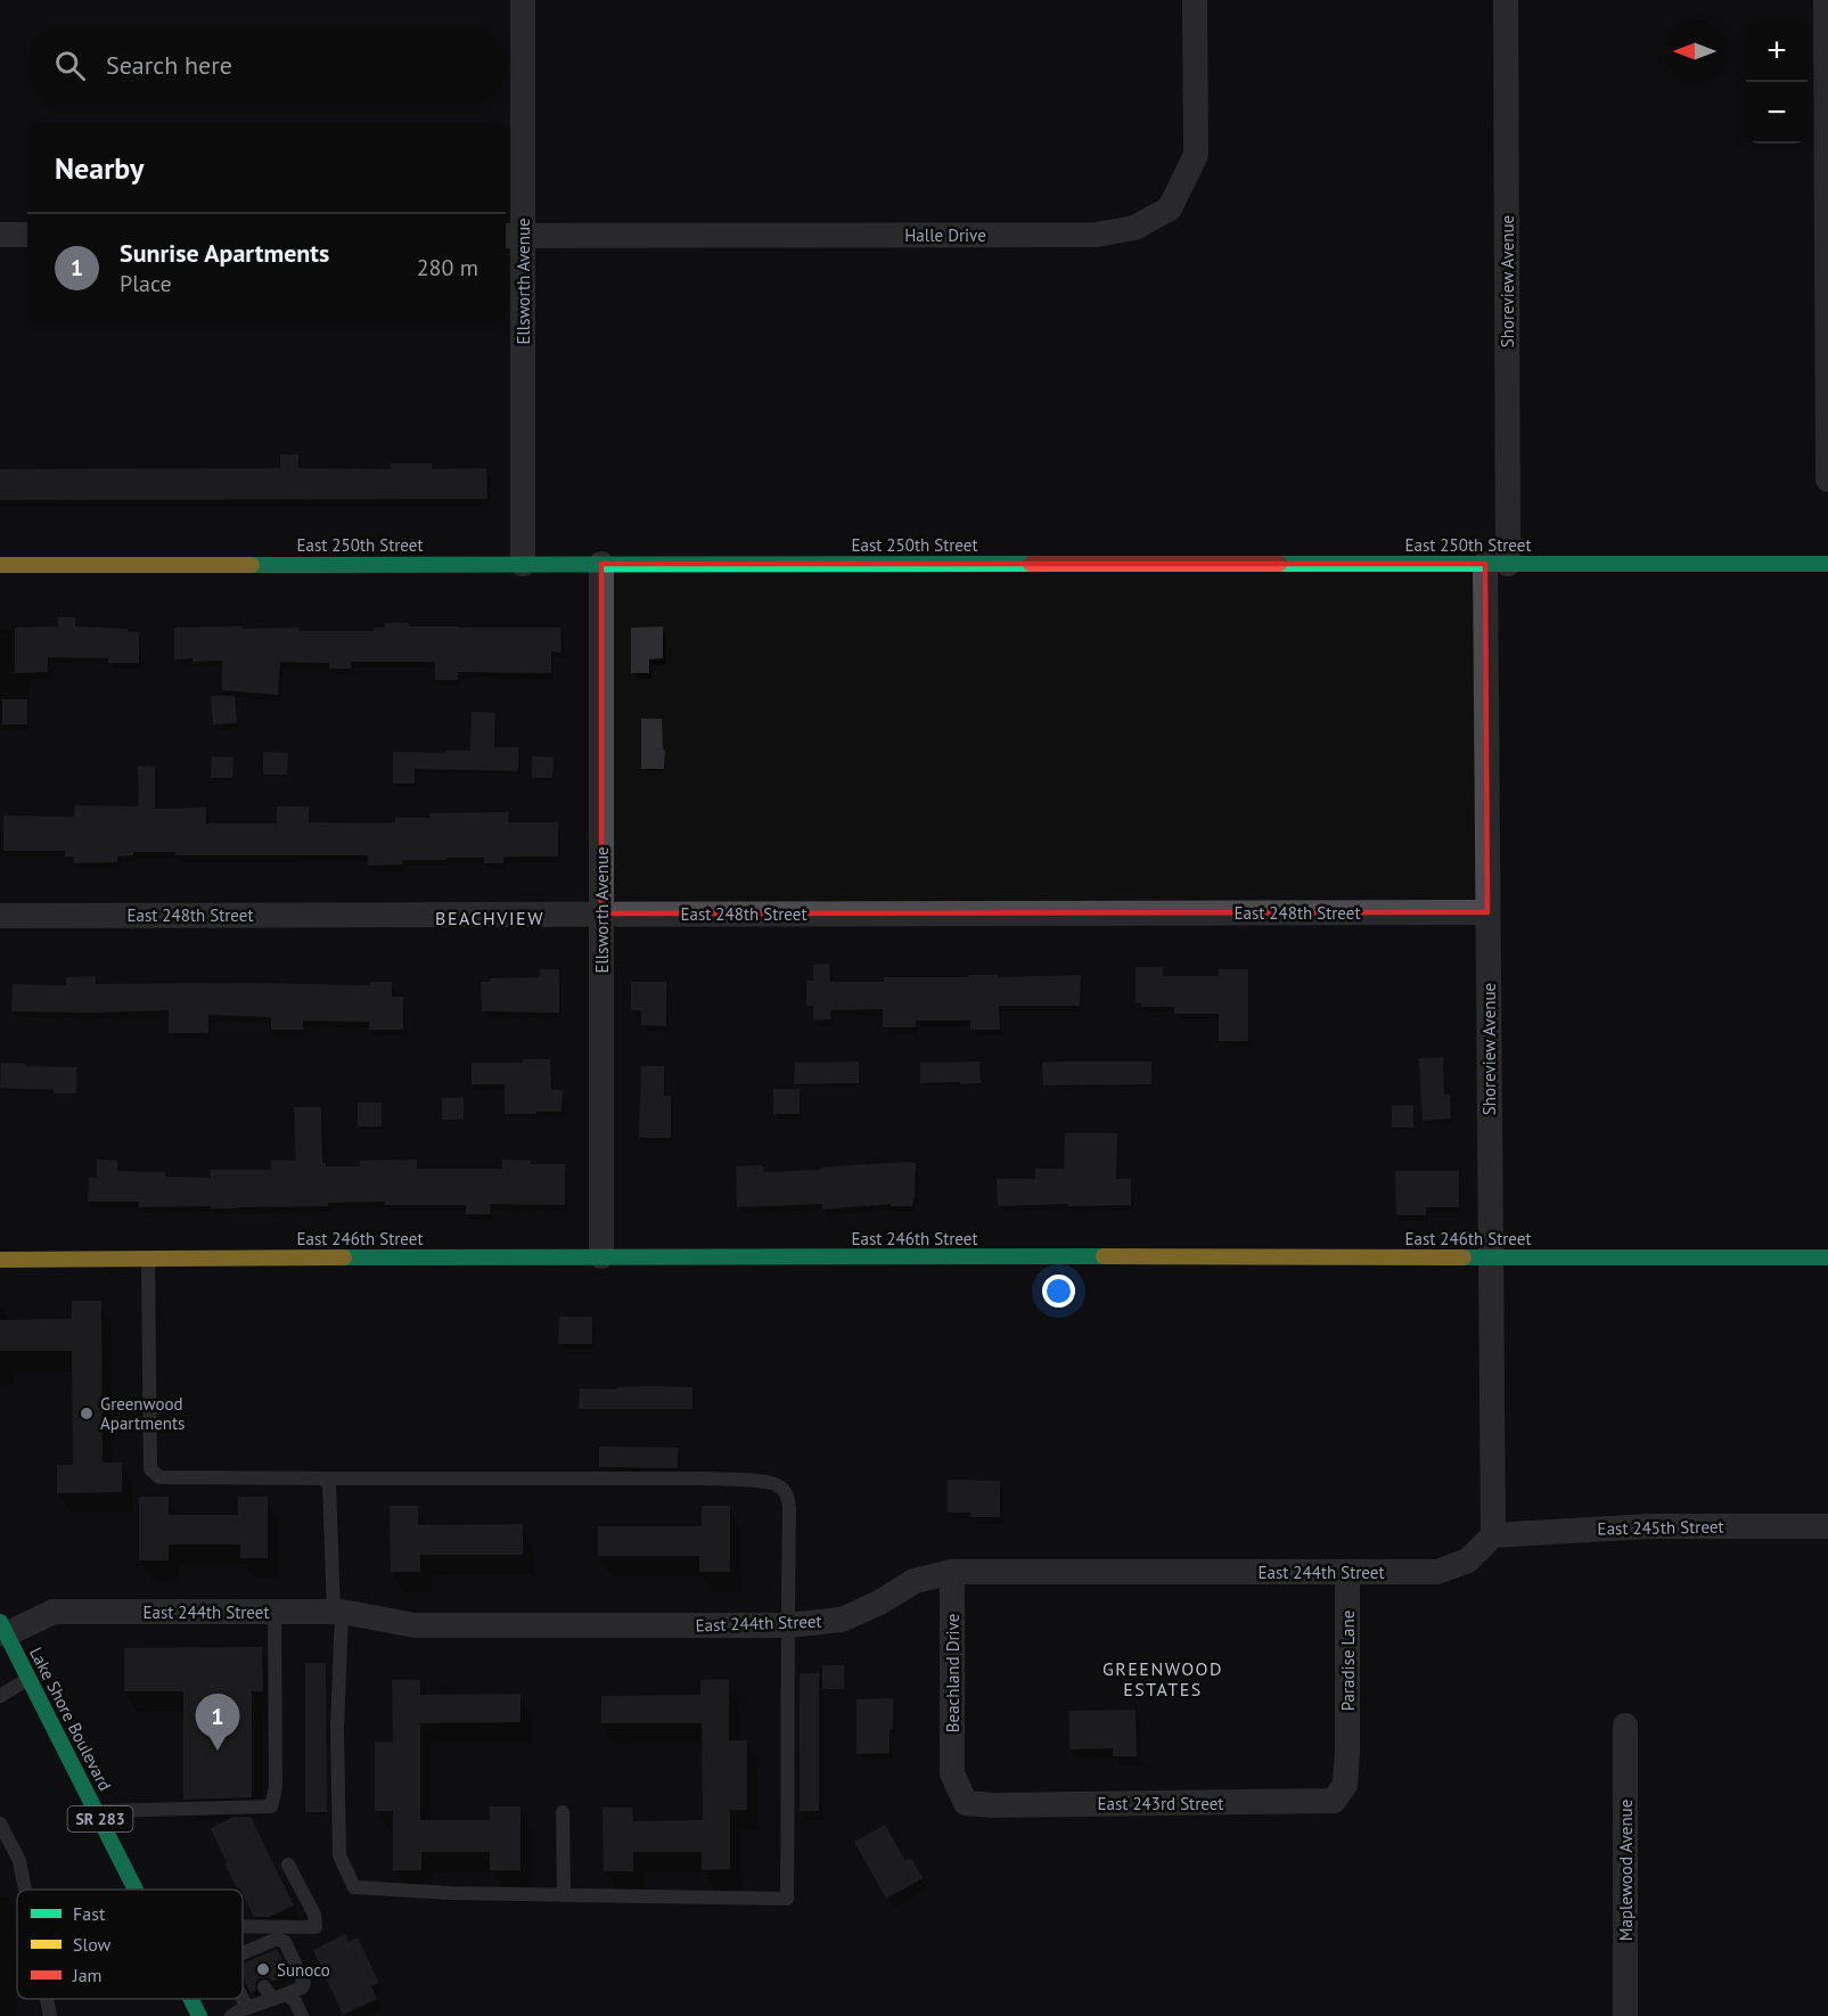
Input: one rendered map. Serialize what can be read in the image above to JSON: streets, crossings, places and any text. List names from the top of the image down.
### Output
{
  "streets": {
    "street": [
      "Halle Drive",
      "Ellsworth Avenue",
      "Shoreview Avenue",
      "East 250th Street",
      "East 248th Street",
      "East 246th Street",
      "East 245th Street",
      "East 244th Street",
      "Paradise Lane",
      "Beachland Drive",
      "Lake Shore Boulevard",
      "East 243rd Street",
      "SR 283",
      "Maplewood Avenue"
    ]
  },
  "crossings": [
    ["Halle Drive", "Ellsworth Avenue"],
    ["Ellsworth Avenue", "East 250th Street"],
    ["Ellsworth Avenue", "East 248th Street"],
    ["Ellsworth Avenue", "East 246th Street"],
    ["Shoreview Avenue", "East 250th Street"],
    ["Shoreview Avenue", "East 248th Street"],
    ["Shoreview Avenue", "East 246th Street"],
    ["Shoreview Avenue", "East 245th Street"],
    ["Shoreview Avenue", "East 244th Street"],
    ["East 245th Street", "East 244th Street"],
    ["East 244th Street", "Paradise Lane"],
    ["East 244th Street", "Beachland Drive"],
    ["East 244th Street", "Lake Shore Boulevard"],
    ["Paradise Lane", "East 243rd Street"],
    ["Beachland Drive", "East 243rd Street"]
  ],
  "districts": ["BEACHVIEW", "GREENWOOD ESTATES"],
  "places": ["Greenwood Apartments", "Sunoco"],
  "legend": ["Fast", "Slow", "Jam"],
  "north": "left",
  "page": {
    "map_buttons": ["+", "−"],
    "search": "Search here",
    "heading": "Nearby",
    "list": [
      {
        "mark": "1",
        "name": "Sunrise Apartments",
        "note": "Place",
        "value": "280 m"
      }
    ],
    "pins": "1"
  }
}
